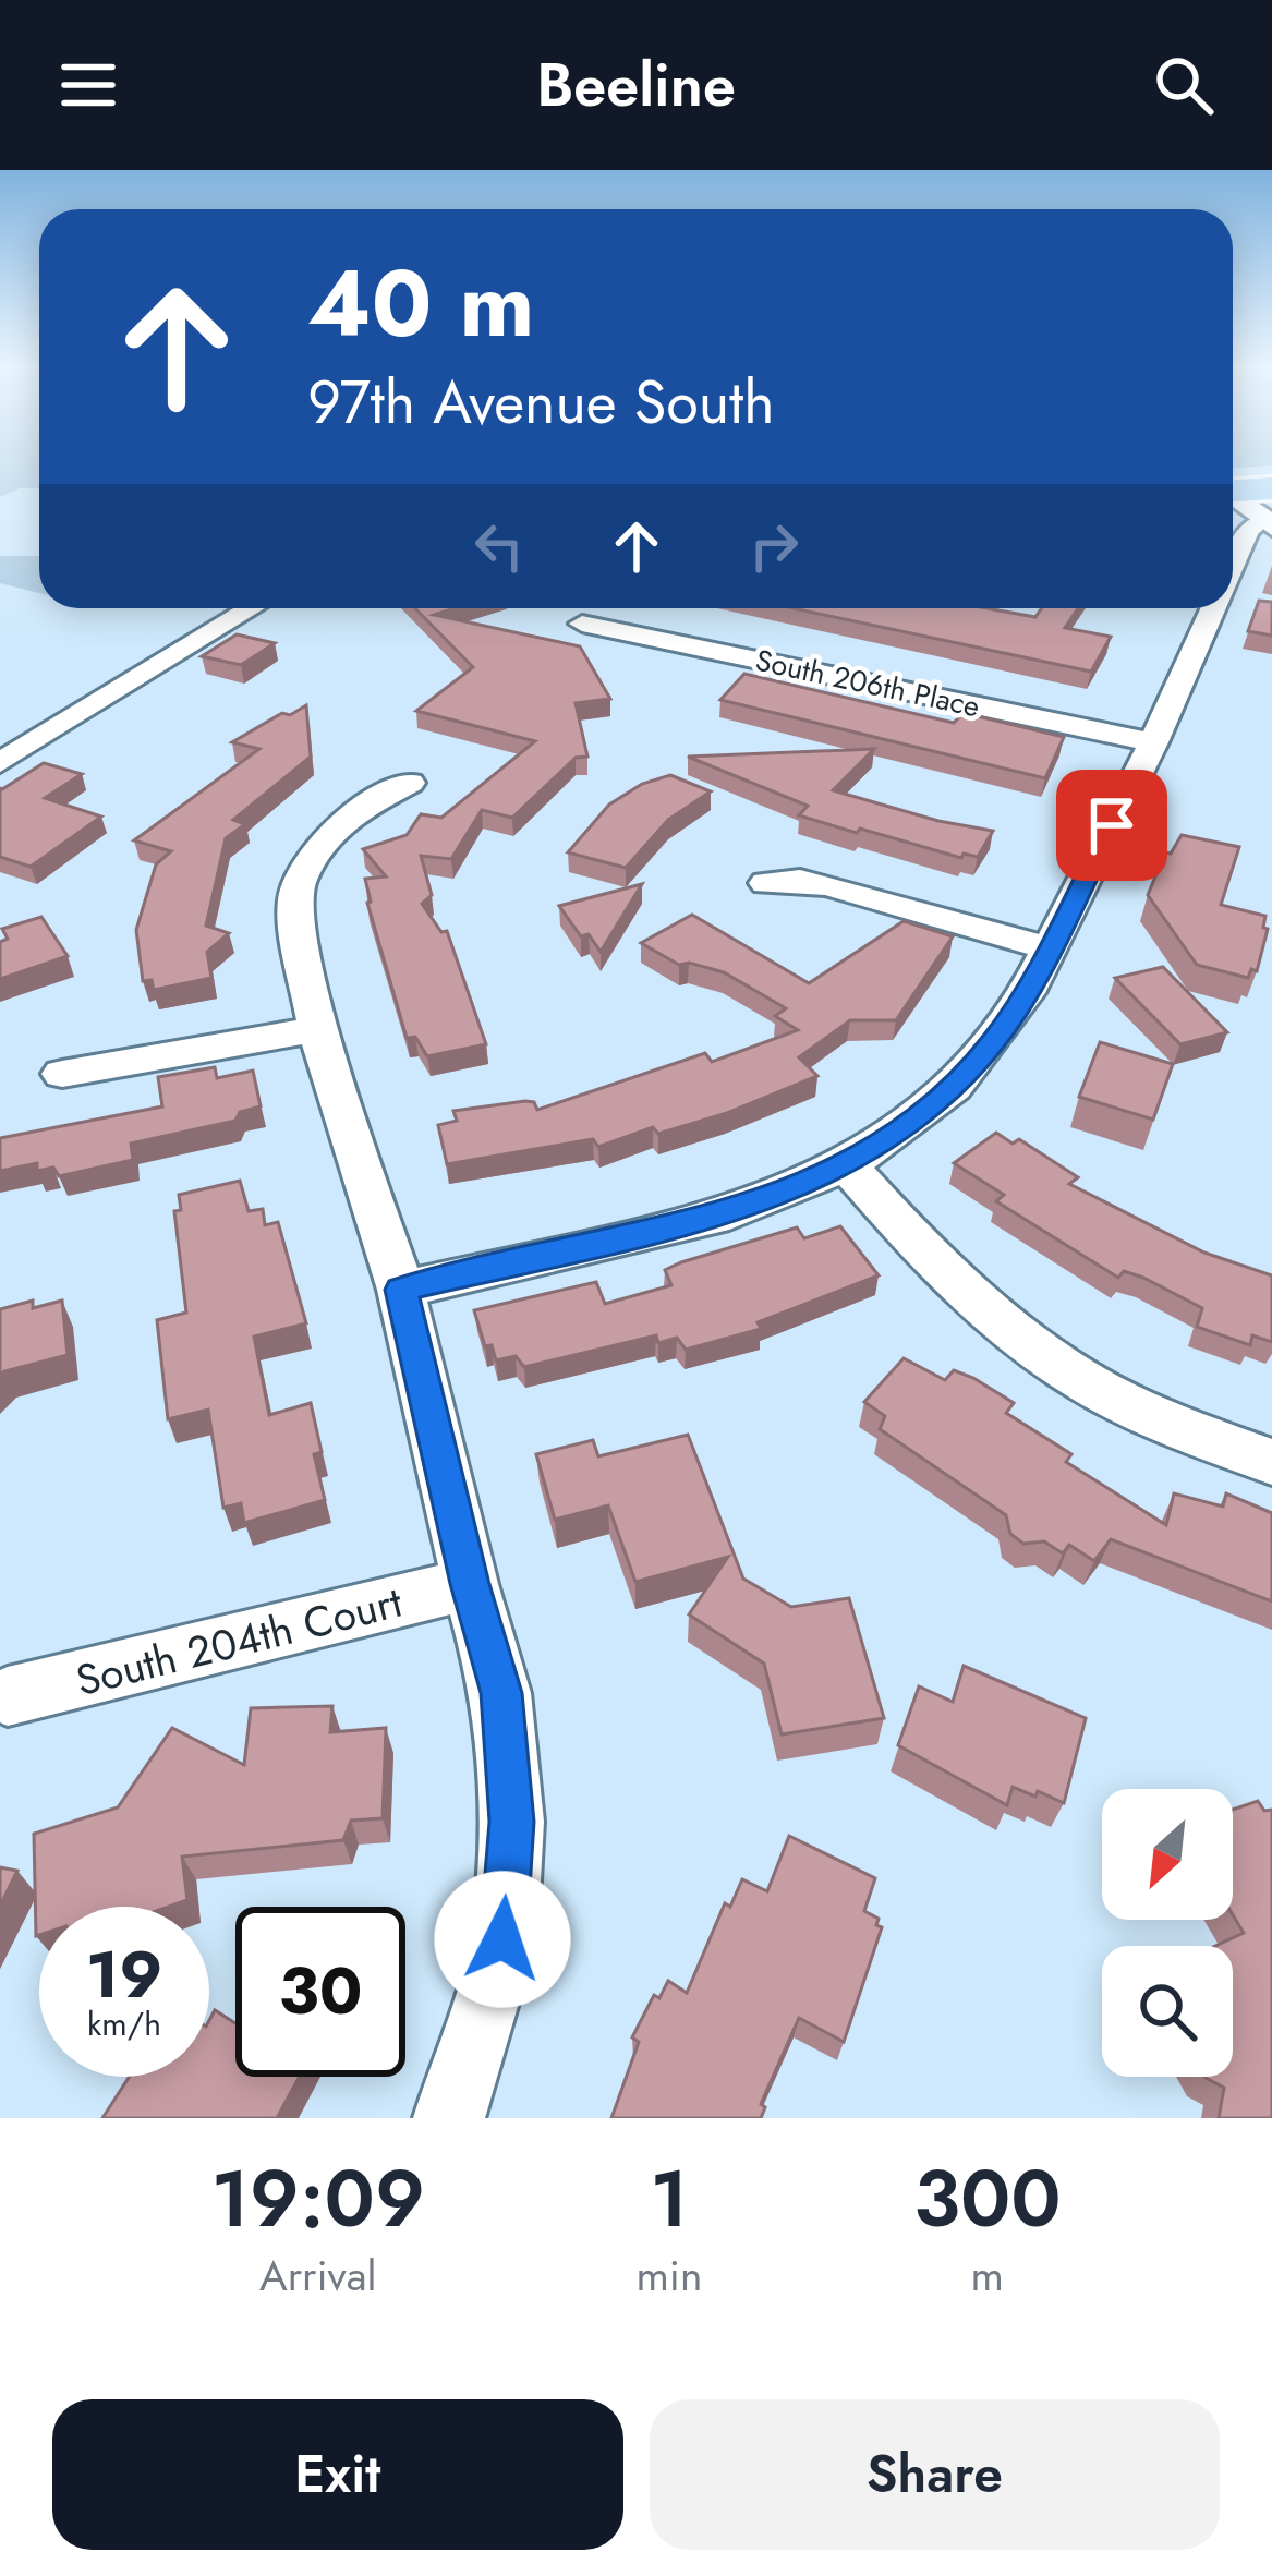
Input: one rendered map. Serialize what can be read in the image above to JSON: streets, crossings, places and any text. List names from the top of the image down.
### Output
{
  "streets": {
    "street": ["South 206th Place", "South 204th Court"]
  },
  "north": "bottom left",
  "page": {
    "header": "Beeline",
    "turn": ["40 m", "97th Avenue South"],
    "speed": "19 km/h",
    "limit": "30",
    "eta": [
      "19:09",
      "Arrival",
      "1",
      "min",
      "300",
      "m"
    ],
    "buttons": ["Exit", "Share"]
  }
}
